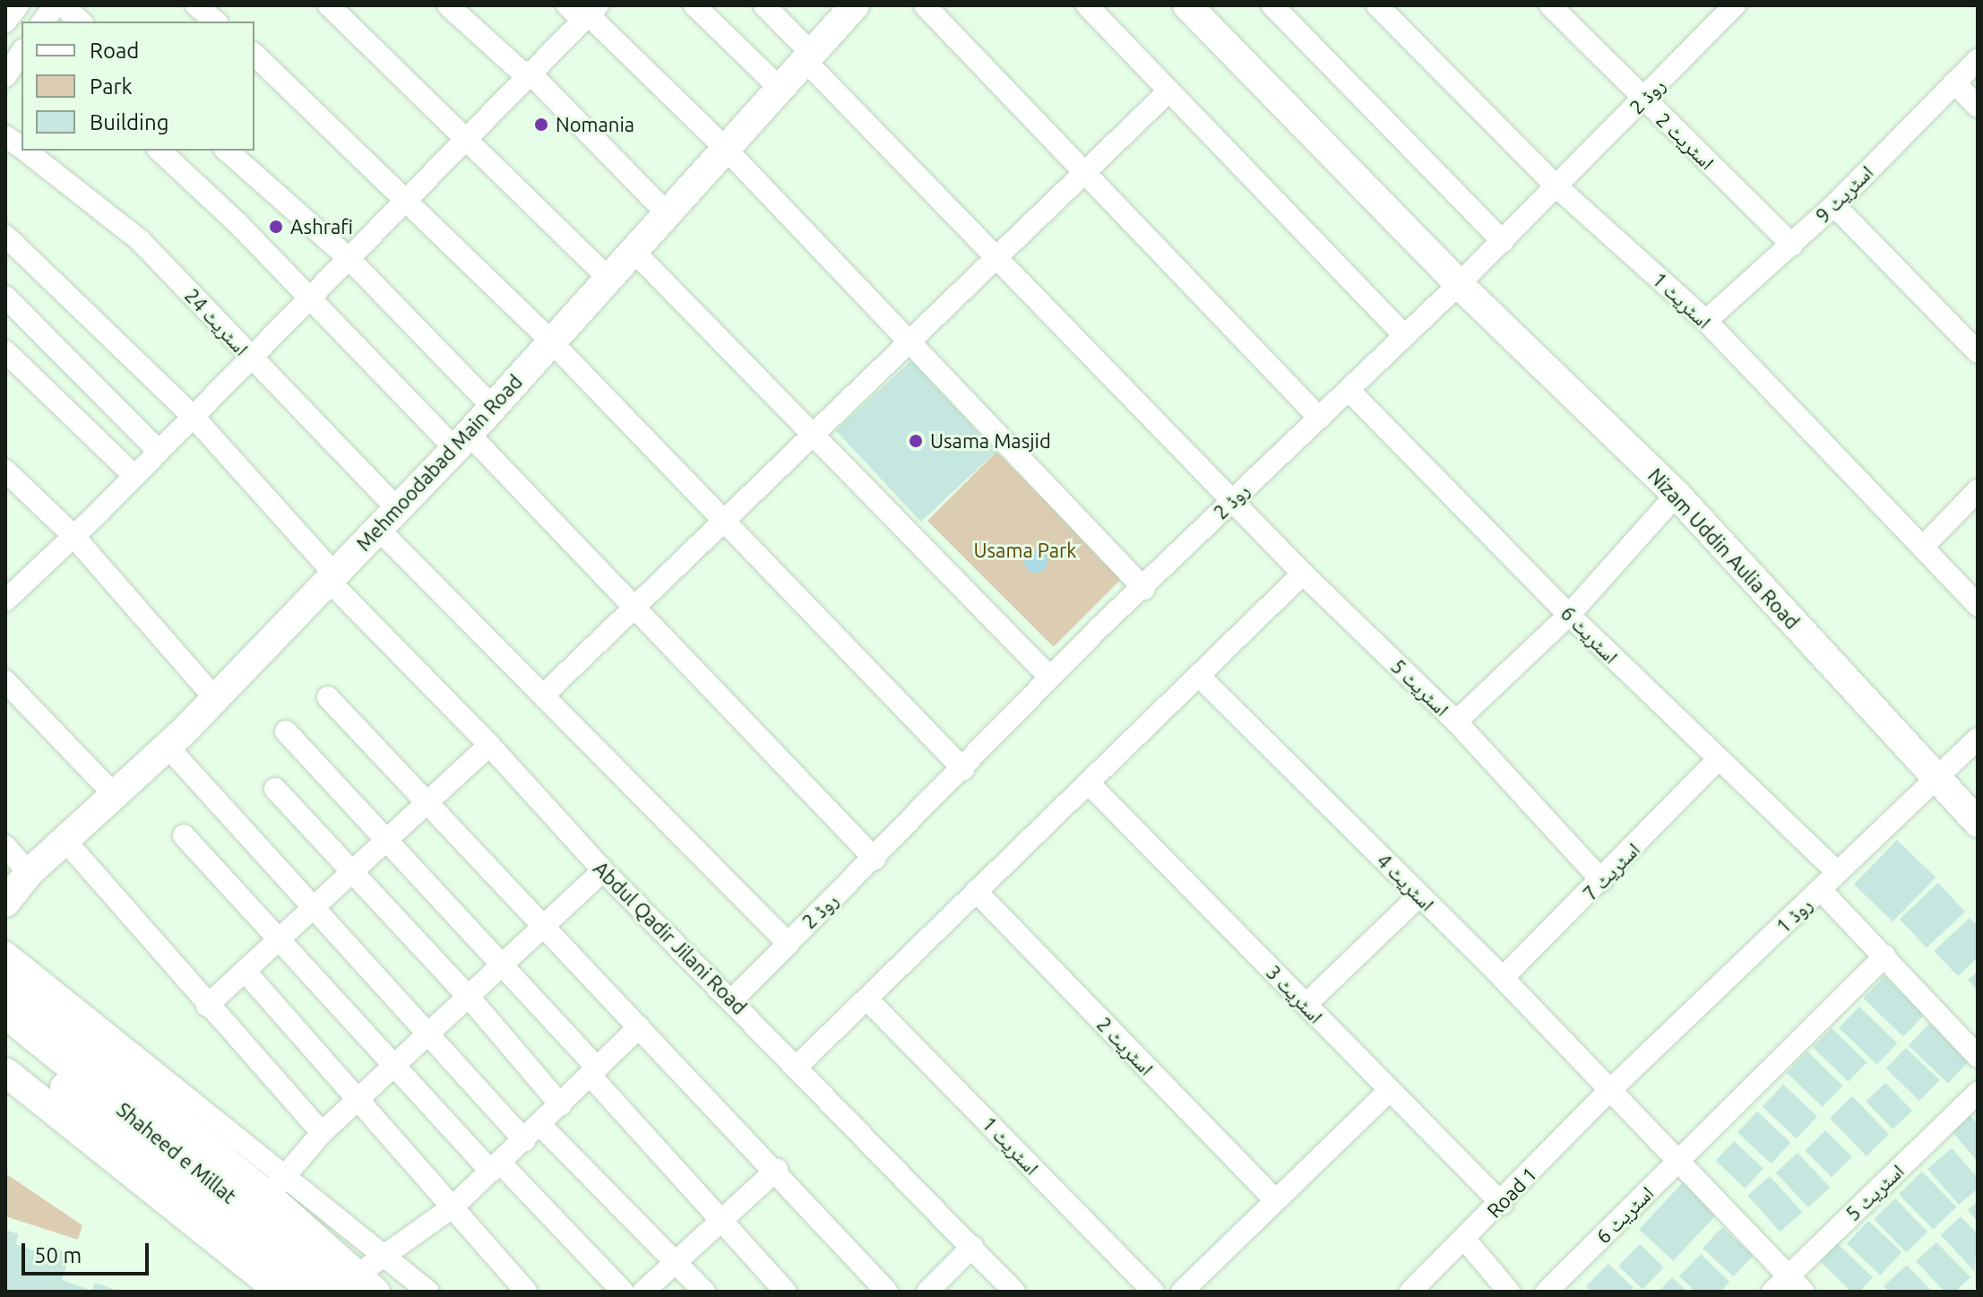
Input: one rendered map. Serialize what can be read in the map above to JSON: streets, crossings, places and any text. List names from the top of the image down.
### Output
{
  "streets": {
    "main road": ["Mehmoodabad Main Road", "Nizam Uddin Aulia Road", "Shaheed e Millat"],
    "street": [
      "روڈ 2",
      "اسٹریٹ 2",
      "اسٹریٹ 9",
      "اسٹریٹ 1",
      "اسٹریٹ 24",
      "اسٹریٹ 6",
      "اسٹریٹ 5",
      "اسٹریٹ 7",
      "اسٹریٹ 4",
      "روڈ 1",
      "Abdul Qadir Jilani Road",
      "اسٹریٹ 3",
      "Road 1"
    ]
  },
  "crossings": [
    ["روڈ 2", "اسٹریٹ 2"],
    ["روڈ 2", "اسٹریٹ 1"],
    ["روڈ 2", "اسٹریٹ 24"],
    ["روڈ 2", "Nizam Uddin Aulia Road"],
    ["روڈ 2", "اسٹریٹ 6"],
    ["روڈ 2", "اسٹریٹ 5"],
    ["روڈ 2", "Abdul Qadir Jilani Road"],
    ["اسٹریٹ 2", "اسٹریٹ 9"],
    ["اسٹریٹ 9", "اسٹریٹ 1"],
    ["اسٹریٹ 24", "Mehmoodabad Main Road"],
    ["Mehmoodabad Main Road", "اسٹریٹ 5"],
    ["Mehmoodabad Main Road", "Abdul Qadir Jilani Road"],
    ["Nizam Uddin Aulia Road", "روڈ 1"],
    ["اسٹریٹ 6", "اسٹریٹ 7"],
    ["اسٹریٹ 6", "روڈ 1"],
    ["اسٹریٹ 5", "اسٹریٹ 7"],
    ["اسٹریٹ 7", "اسٹریٹ 4"],
    ["اسٹریٹ 4", "روڈ 1"],
    ["اسٹریٹ 4", "Road 1"],
    ["روڈ 1", "Road 1"],
    ["اسٹریٹ 3", "Road 1"]
  ],
  "parks": ["Usama Park"],
  "places": ["Nomania", "Ashrafi", "Usama Masjid"],
  "legend": ["Road", "Park", "Building"],
  "scale_bar": "50 m"
}
